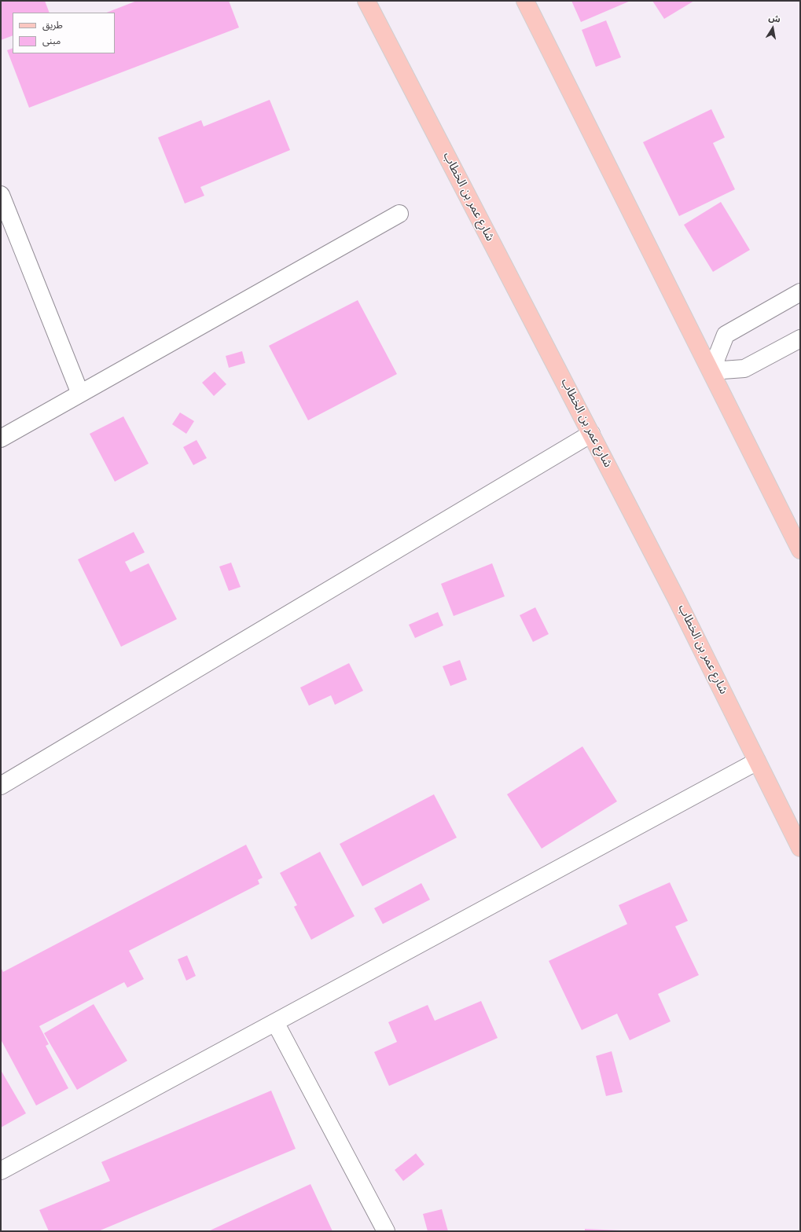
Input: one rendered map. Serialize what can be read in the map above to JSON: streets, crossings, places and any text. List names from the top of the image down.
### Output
{
  "streets": {
    "main road": ["شارع عمر بن الخطاب"]
  },
  "legend": ["طريق", "مبنى"],
  "north": "top"
}
